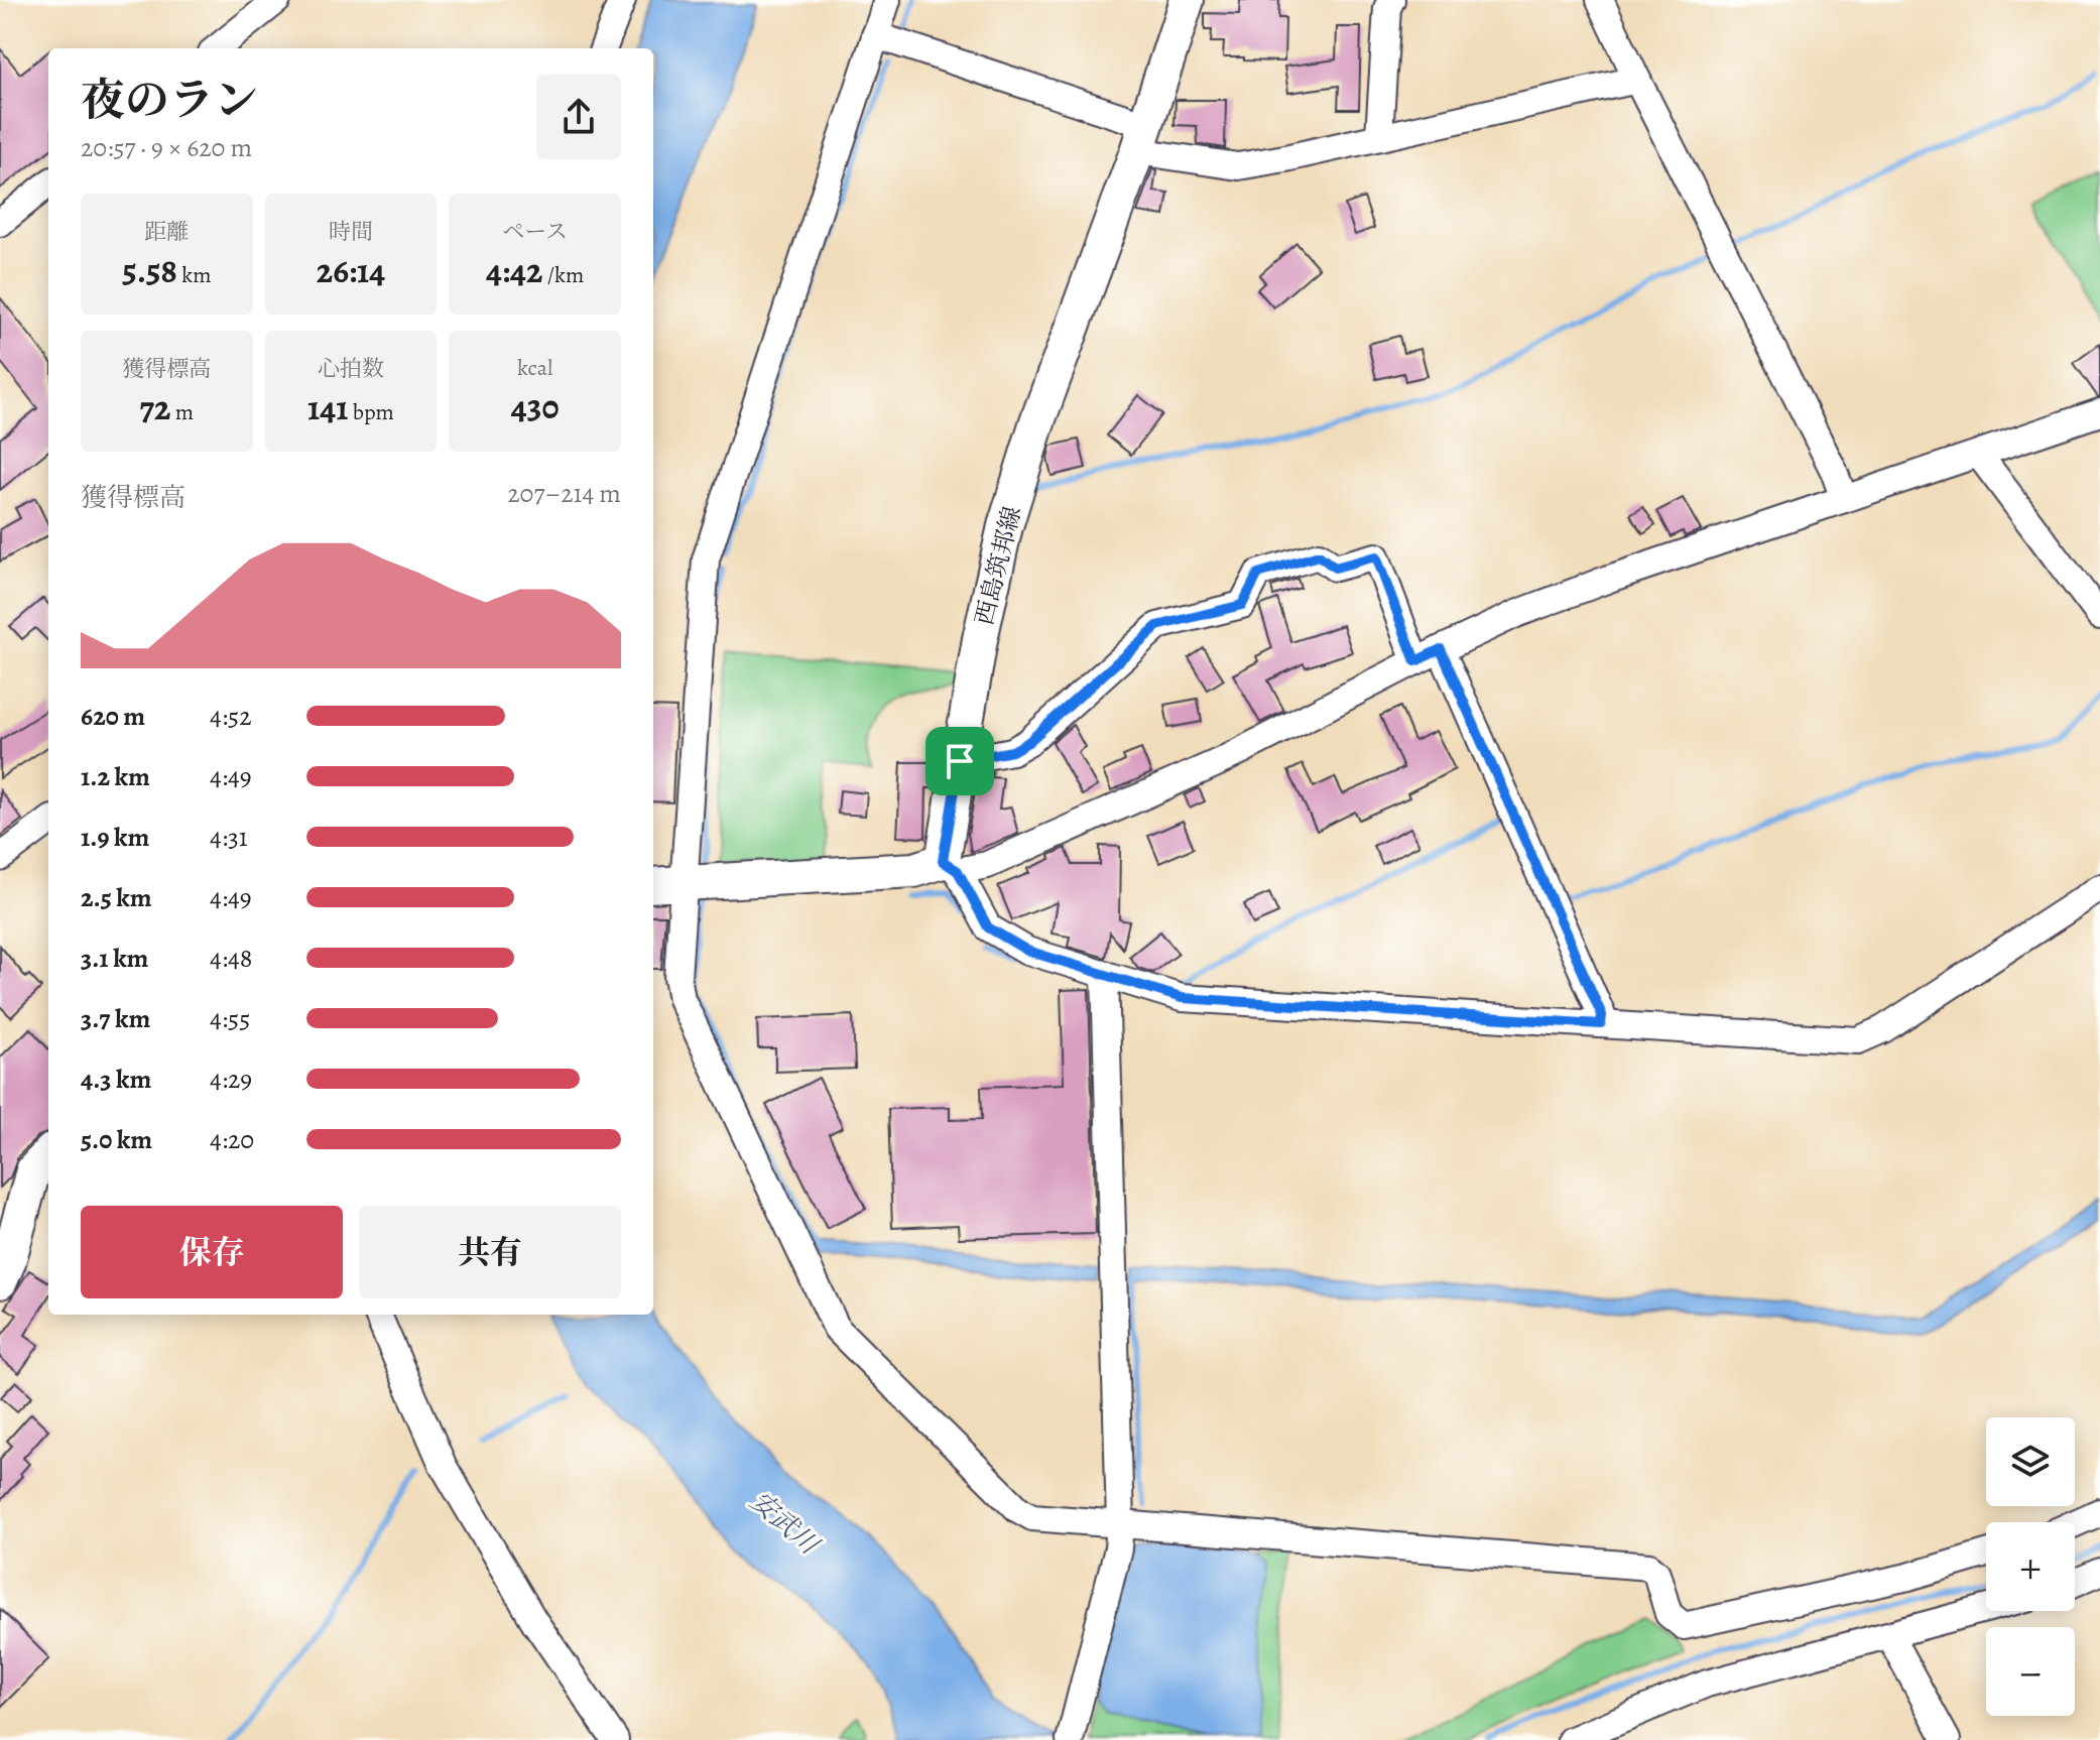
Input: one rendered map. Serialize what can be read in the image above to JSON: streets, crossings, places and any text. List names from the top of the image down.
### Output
{
  "streets": {
    "main road": ["西島筑邦線"]
  },
  "water": ["安武川"],
  "page": {
    "heading": ["夜のラン", "20:57 · 9 × 620 m"],
    "stats": [
      ["距離", "5.58 km"],
      ["時間", "26:14"],
      ["ペース", "4:42 /km"],
      ["獲得標高", "72 m"],
      ["心拍数", "141 bpm"],
      ["kcal", "430"]
    ],
    "chart": ["獲得標高", "207–214 m"],
    "list": [
      {
        "name": "620 m",
        "note": "4:52"
      },
      {
        "name": "1.2 km",
        "note": "4:49"
      },
      {
        "name": "1.9 km",
        "note": "4:31"
      },
      {
        "name": "2.5 km",
        "note": "4:49"
      },
      {
        "name": "3.1 km",
        "note": "4:48"
      },
      {
        "name": "3.7 km",
        "note": "4:55"
      },
      {
        "name": "4.3 km",
        "note": "4:29"
      },
      {
        "name": "5.0 km",
        "note": "4:20"
      }
    ],
    "buttons": ["保存", "共有"],
    "map_buttons": ["+", "−"]
  }
}
